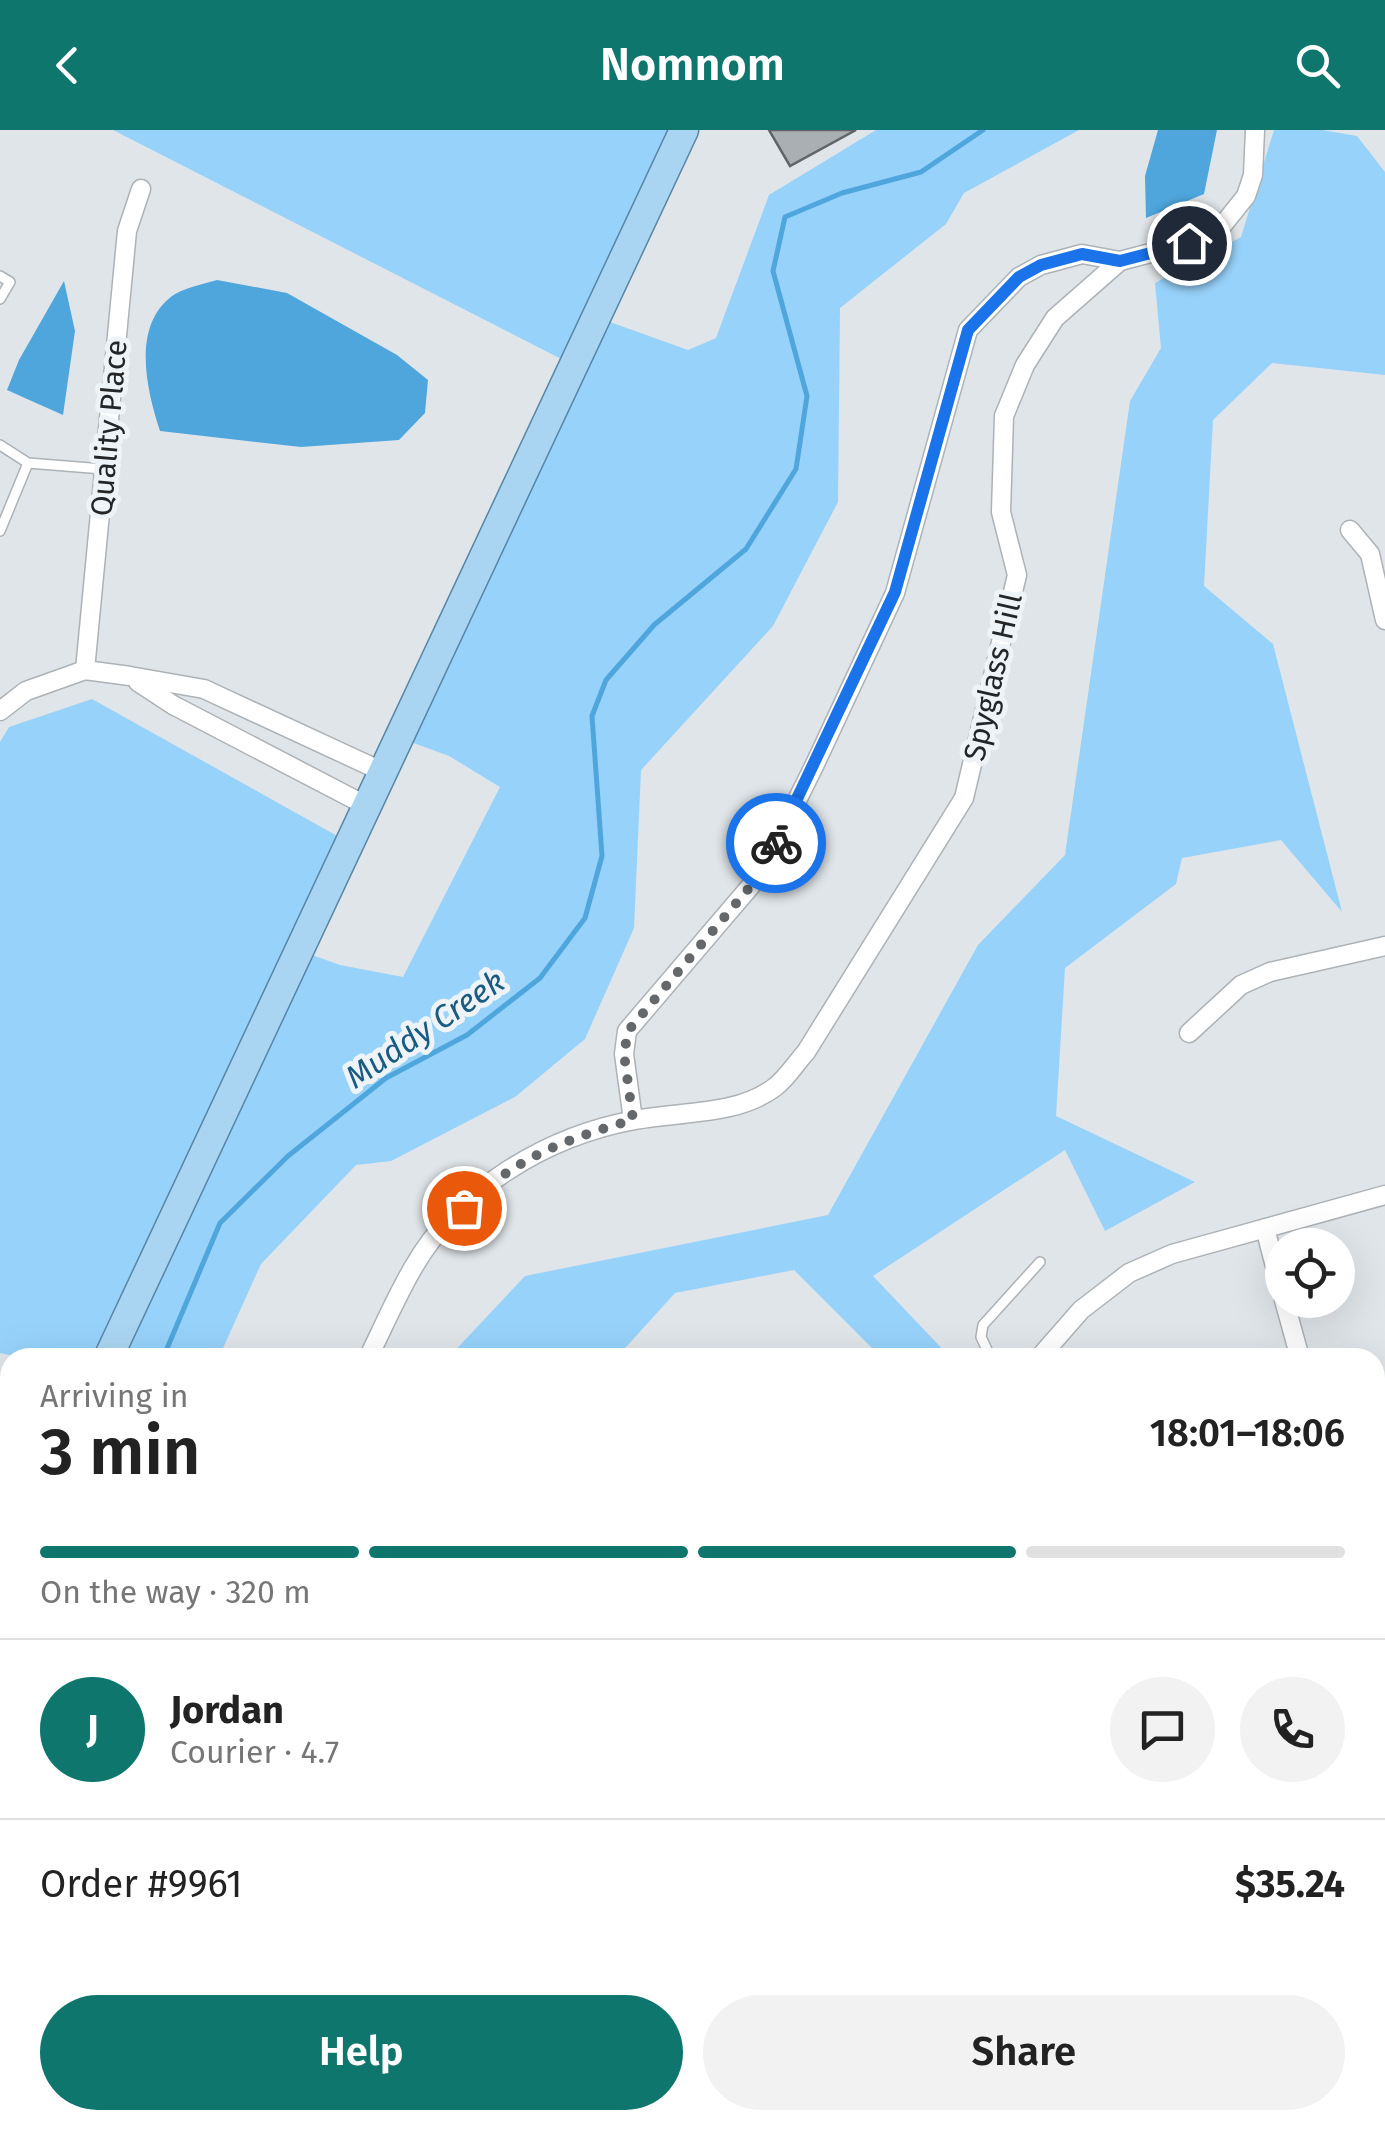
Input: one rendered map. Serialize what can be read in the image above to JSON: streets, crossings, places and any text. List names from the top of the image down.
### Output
{
  "streets": {
    "street": ["Quality Place", "Spyglass Hill"]
  },
  "water": ["Muddy Creek"],
  "page": {
    "header": "Nomnom",
    "heading": ["3 min", "Arriving in", "18:01–18:06"],
    "panel": [
      "Jordan",
      "Courier · 4.7",
      "Order #9961",
      "$35.24"
    ],
    "bar": "On the way · 320 m",
    "round": "J",
    "buttons": ["Help", "Share"]
  }
}
